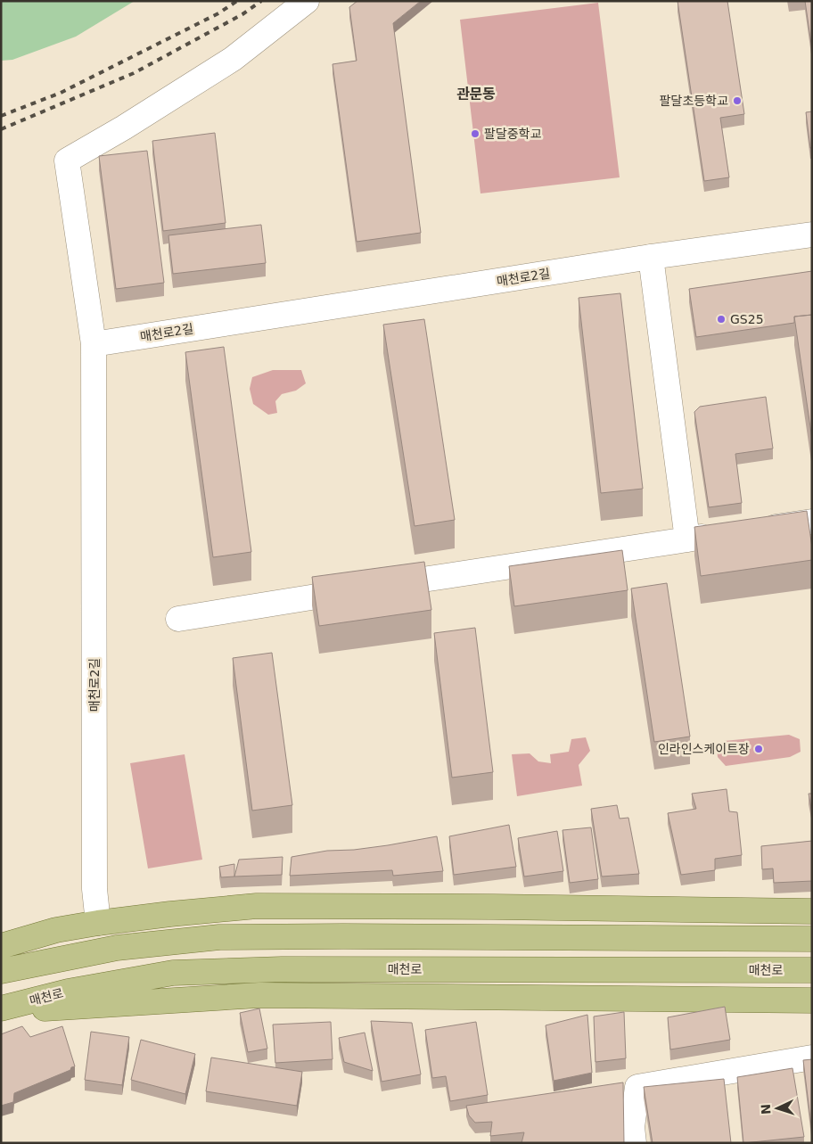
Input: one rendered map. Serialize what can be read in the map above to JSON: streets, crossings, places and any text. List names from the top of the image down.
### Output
{
  "streets": {
    "main road": ["매천로"],
    "street": ["매천로2길"]
  },
  "districts": ["관문동"],
  "places": [
    "팔달초등학교",
    "팔달중학교",
    "GS25",
    "인라인스케이트장"
  ],
  "north": "left"
}
